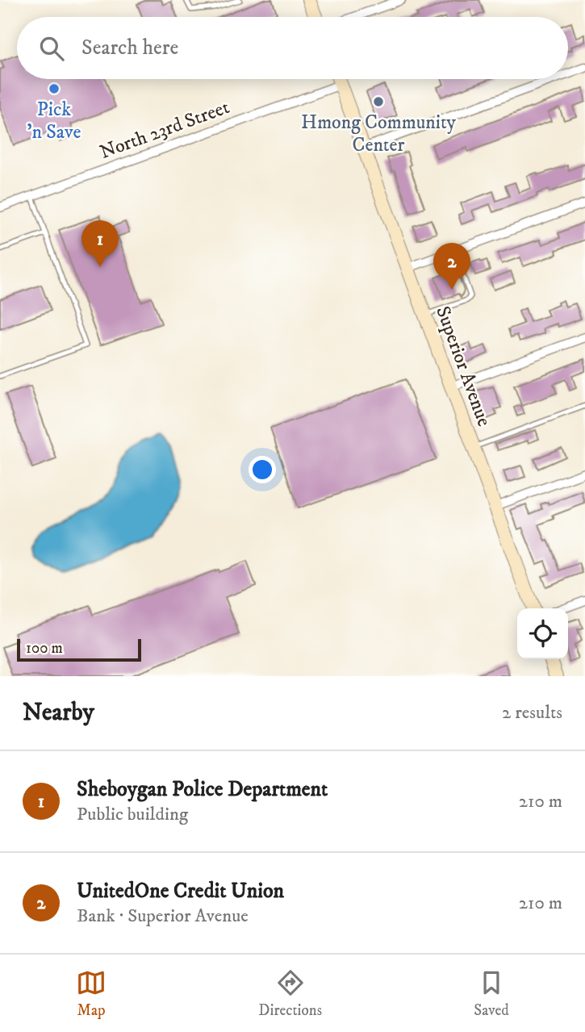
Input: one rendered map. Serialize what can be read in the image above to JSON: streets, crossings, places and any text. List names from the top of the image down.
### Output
{
  "streets": {
    "street": ["North 23rd Street", "Superior Avenue"]
  },
  "crossings": [
    ["North 23rd Street", "Superior Avenue"]
  ],
  "places": ["Pick 'n Save", "Hmong Community Center"],
  "scale_bar": "100 m",
  "page": {
    "search": "Search here",
    "pins": ["1", "2"],
    "scale": "100 m",
    "heading": ["Nearby", "2 results"],
    "list": [
      {
        "mark": "1",
        "name": "Sheboygan Police Department",
        "note": "Public building",
        "value": "210 m"
      },
      {
        "mark": "2",
        "name": "UnitedOne Credit Union",
        "note": "Bank · Superior Avenue",
        "value": "210 m"
      }
    ],
    "nav": ["Map", "Directions", "Saved"]
  }
}
